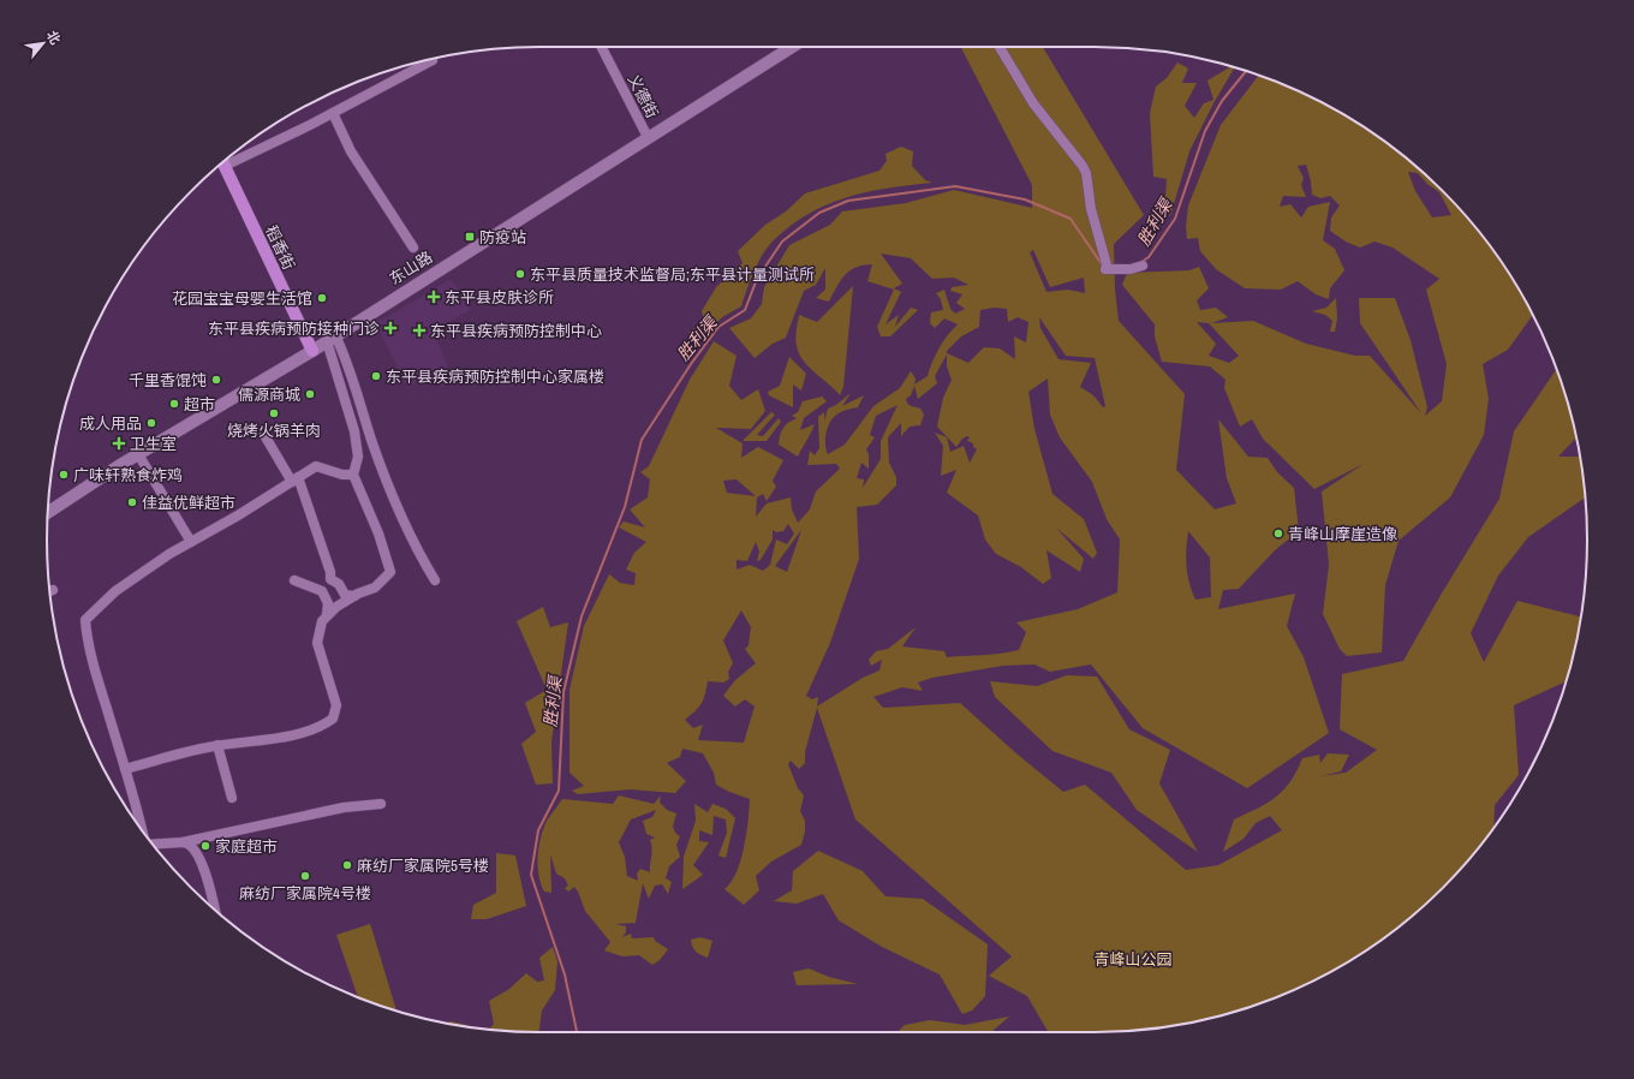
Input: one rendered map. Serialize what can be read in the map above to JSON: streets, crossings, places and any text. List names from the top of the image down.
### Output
{
  "streets": {
    "main road": ["稻香街"],
    "street": ["义德街", "东山路"]
  },
  "crossings": [
    ["义德街", "东山路"],
    ["稻香街", "东山路"]
  ],
  "water": ["胜利渠"],
  "parks": ["青峰山公园"],
  "places": {
    "transit": ["防疫站"],
    "other": [
      "东平县质量技术监督局;东平县计量测试所",
      "花园宝宝母婴生活馆",
      "东平县疾病预防控制中心家属楼",
      "千里香馄饨",
      "儒源商城",
      "超市",
      "烧烤火锅羊肉",
      "成人用品",
      "广味轩熟食炸鸡",
      "佳益优鲜超市",
      "青峰山摩崖造像",
      "家庭超市",
      "麻纺厂家属院5号楼",
      "麻纺厂家属院4号楼"
    ],
    "health": [
      "东平县皮肤诊所",
      "东平县疾病预防接种门诊",
      "东平县疾病预防控制中心",
      "卫生室"
    ]
  },
  "north": "top right"
}
